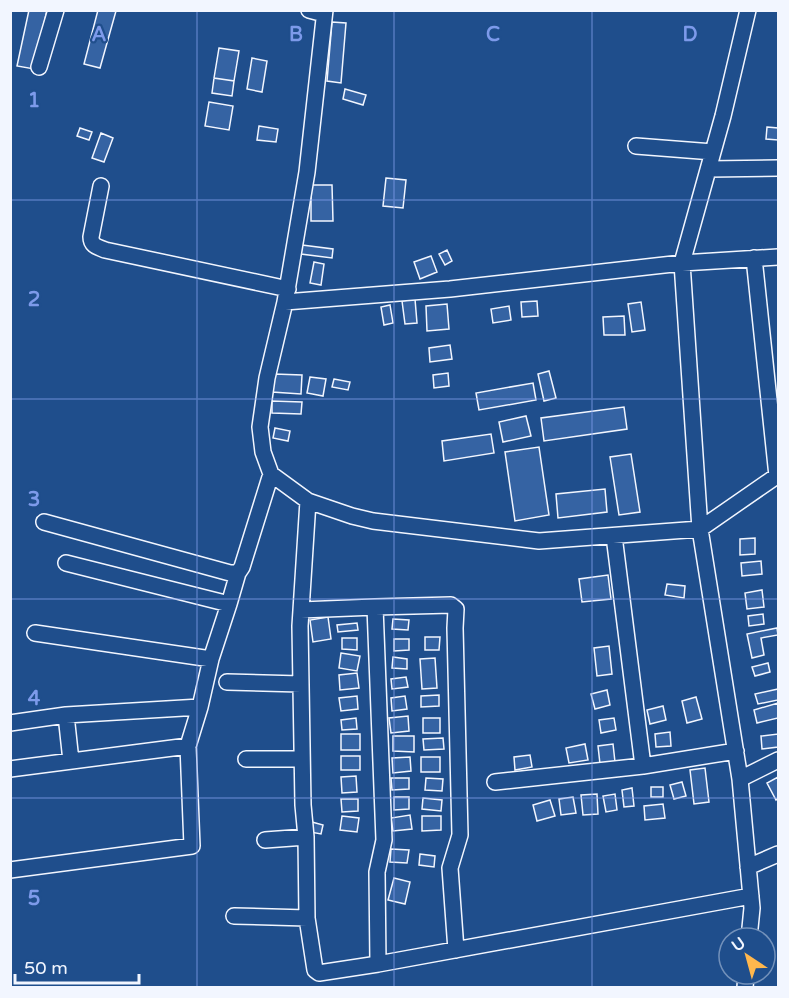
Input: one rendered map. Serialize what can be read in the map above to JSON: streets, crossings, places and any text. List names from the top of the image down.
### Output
{
  "scale_bar": "50 m",
  "north": "top left",
  "grid": {
    "columns": [
      "A",
      "B",
      "C",
      "D"
    ],
    "rows": [
      "1",
      "2",
      "3",
      "4",
      "5"
    ]
  }
}
